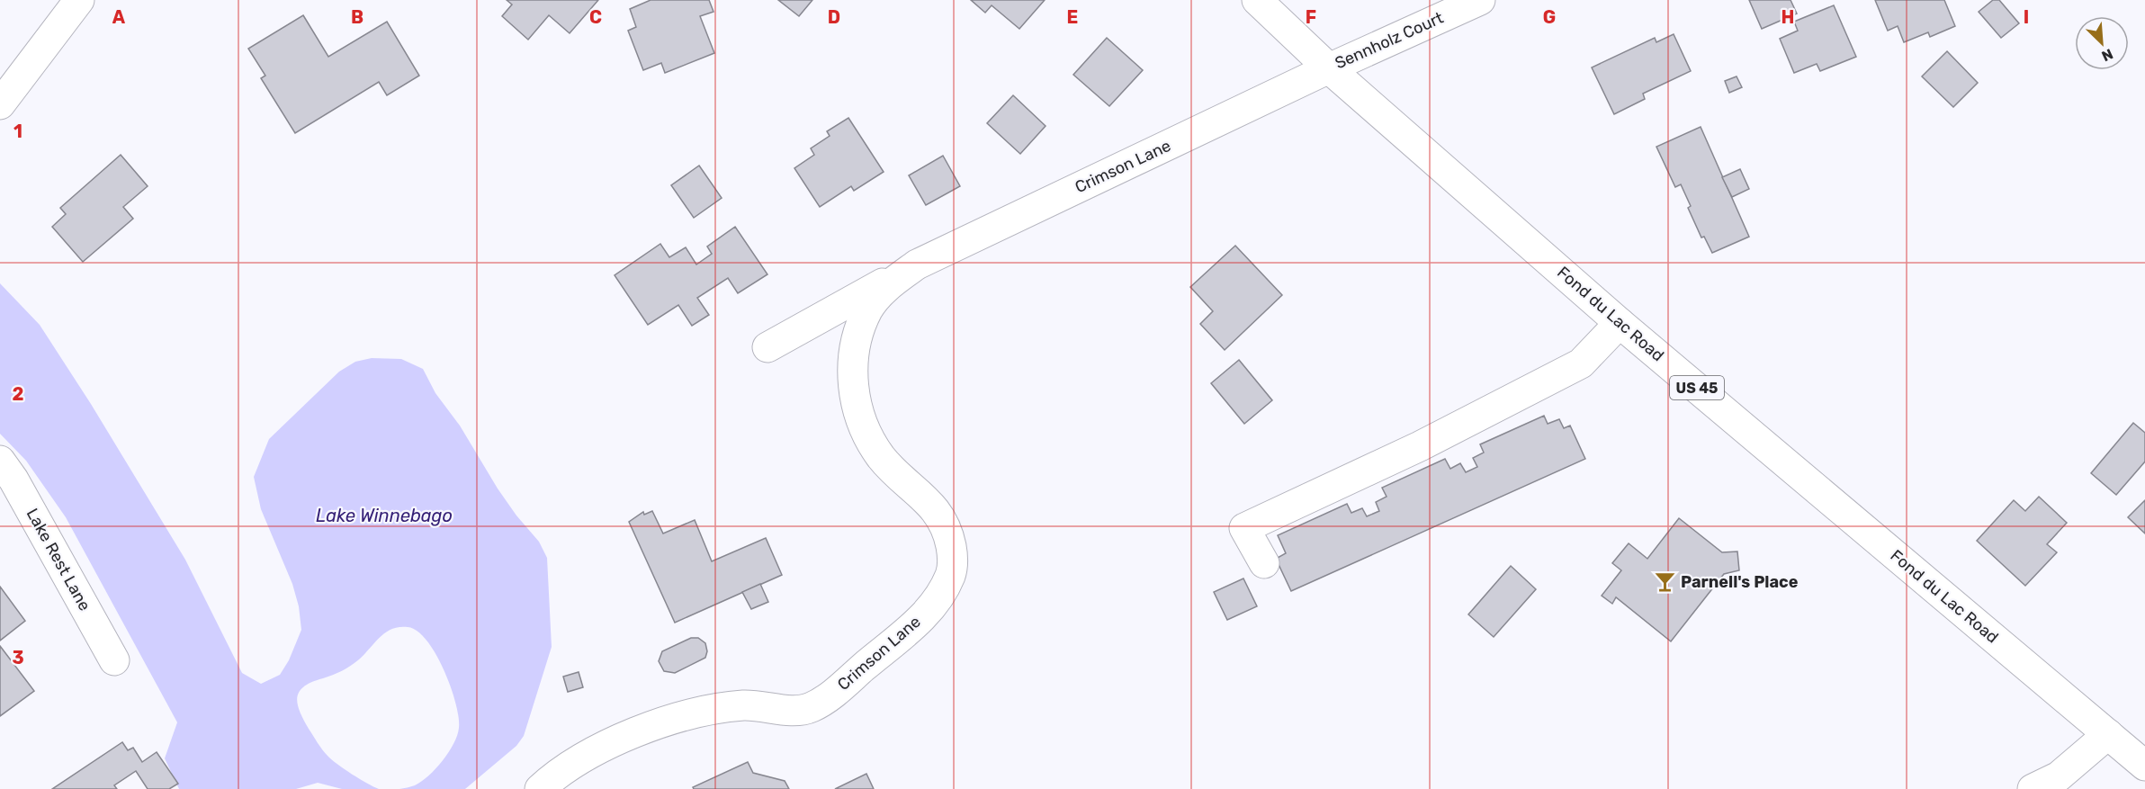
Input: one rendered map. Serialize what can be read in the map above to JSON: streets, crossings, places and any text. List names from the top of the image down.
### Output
{
  "streets": {
    "street": [
      "Sennholz Court",
      "Crimson Lane",
      "Fond du Lac Road",
      "US 45",
      "Lake Rest Lane"
    ]
  },
  "crossings": [
    ["Sennholz Court", "Crimson Lane"],
    ["Sennholz Court", "Fond du Lac Road"],
    ["Crimson Lane", "Fond du Lac Road"]
  ],
  "water": ["Lake Winnebago"],
  "places": {
    "bar": ["Parnell's Place"]
  },
  "north": "bottom right",
  "grid": {
    "columns": [
      "A",
      "B",
      "C",
      "D",
      "E",
      "F",
      "G",
      "H",
      "I"
    ],
    "rows": ["1", "2", "3"]
  }
}
